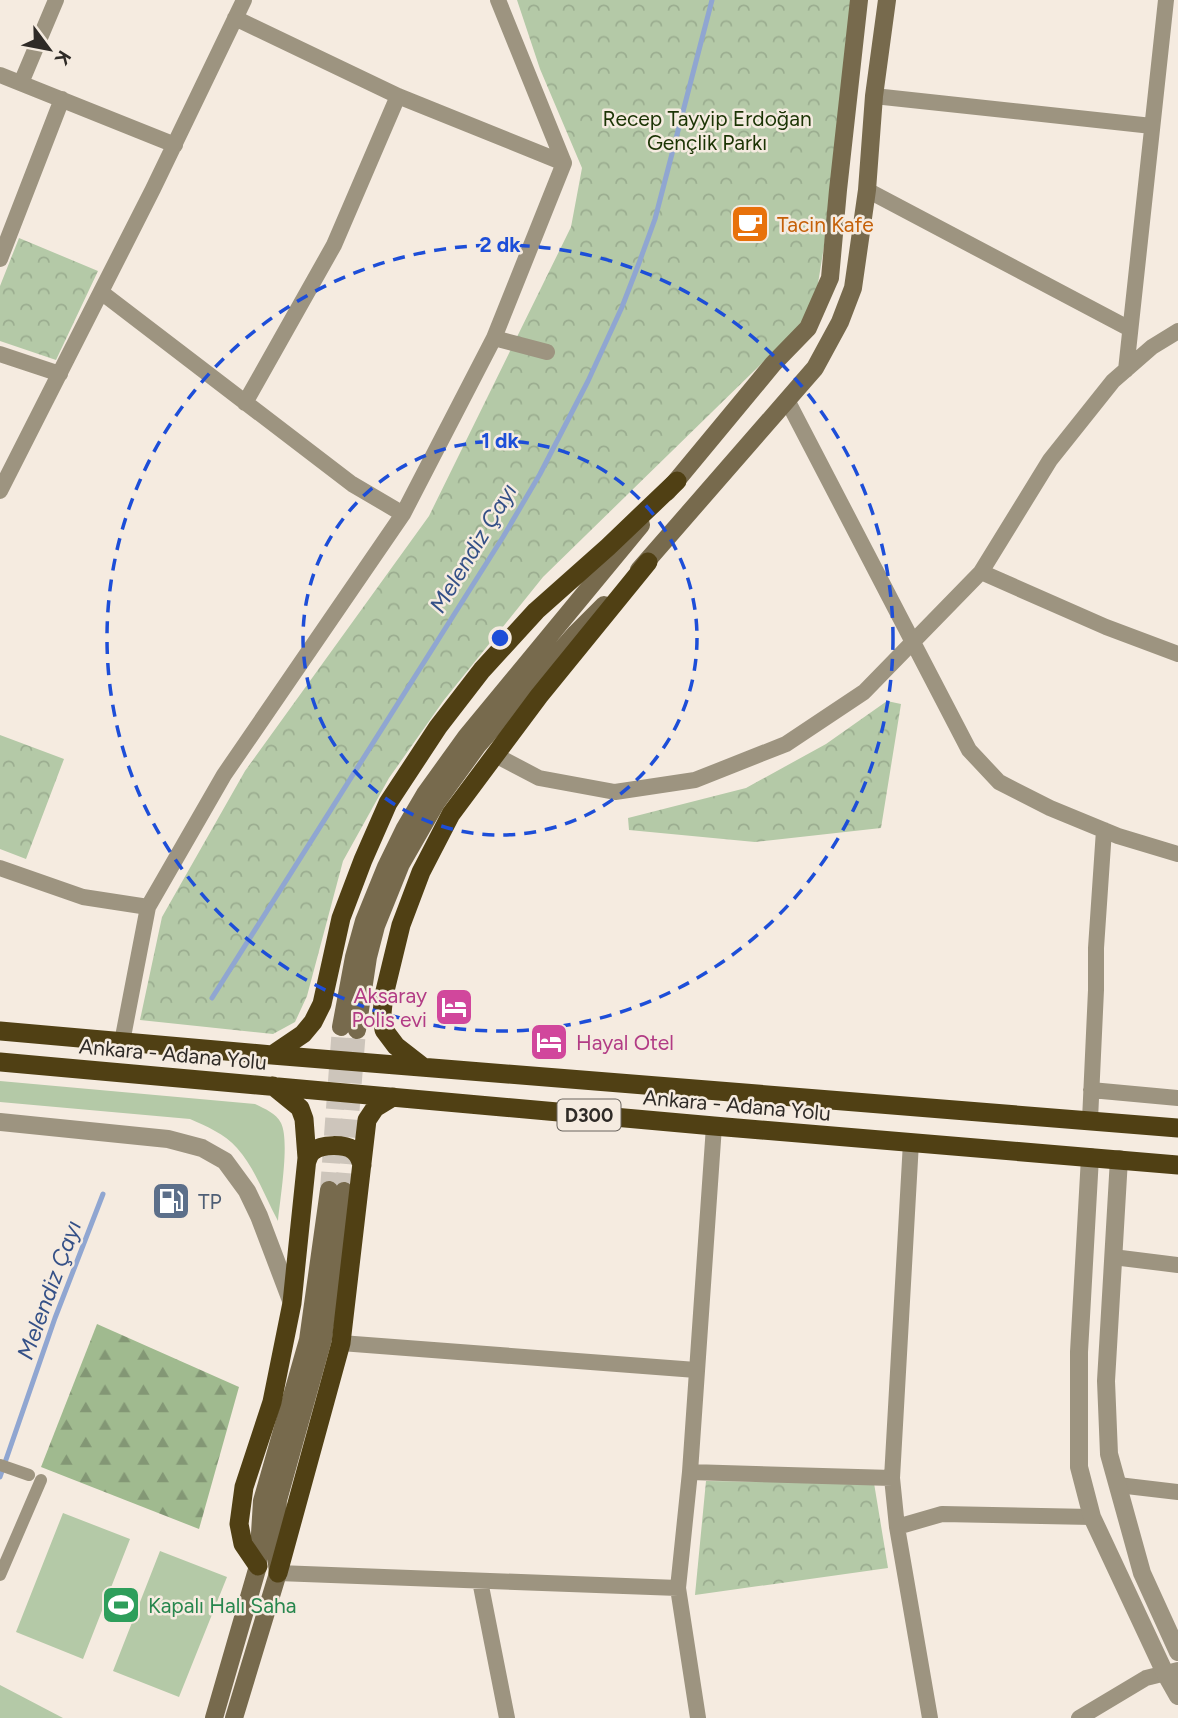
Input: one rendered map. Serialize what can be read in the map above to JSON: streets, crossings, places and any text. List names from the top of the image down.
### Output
{
  "streets": {
    "highway": ["Ankara - Adana Yolu", "D300"]
  },
  "water": ["Melendiz Çayı"],
  "parks": ["Recep Tayyip Erdoğan Gençlik Parkı"],
  "places": {
    "cafe": ["Tacin Kafe"],
    "hotel": ["Aksaray Polis evi", "Hayal Otel"],
    "fuel station": ["TP"],
    "sports": ["Kapalı Halı Saha"]
  },
  "north": "bottom right",
  "rings": ["2 dk", "1 dk"]
}
